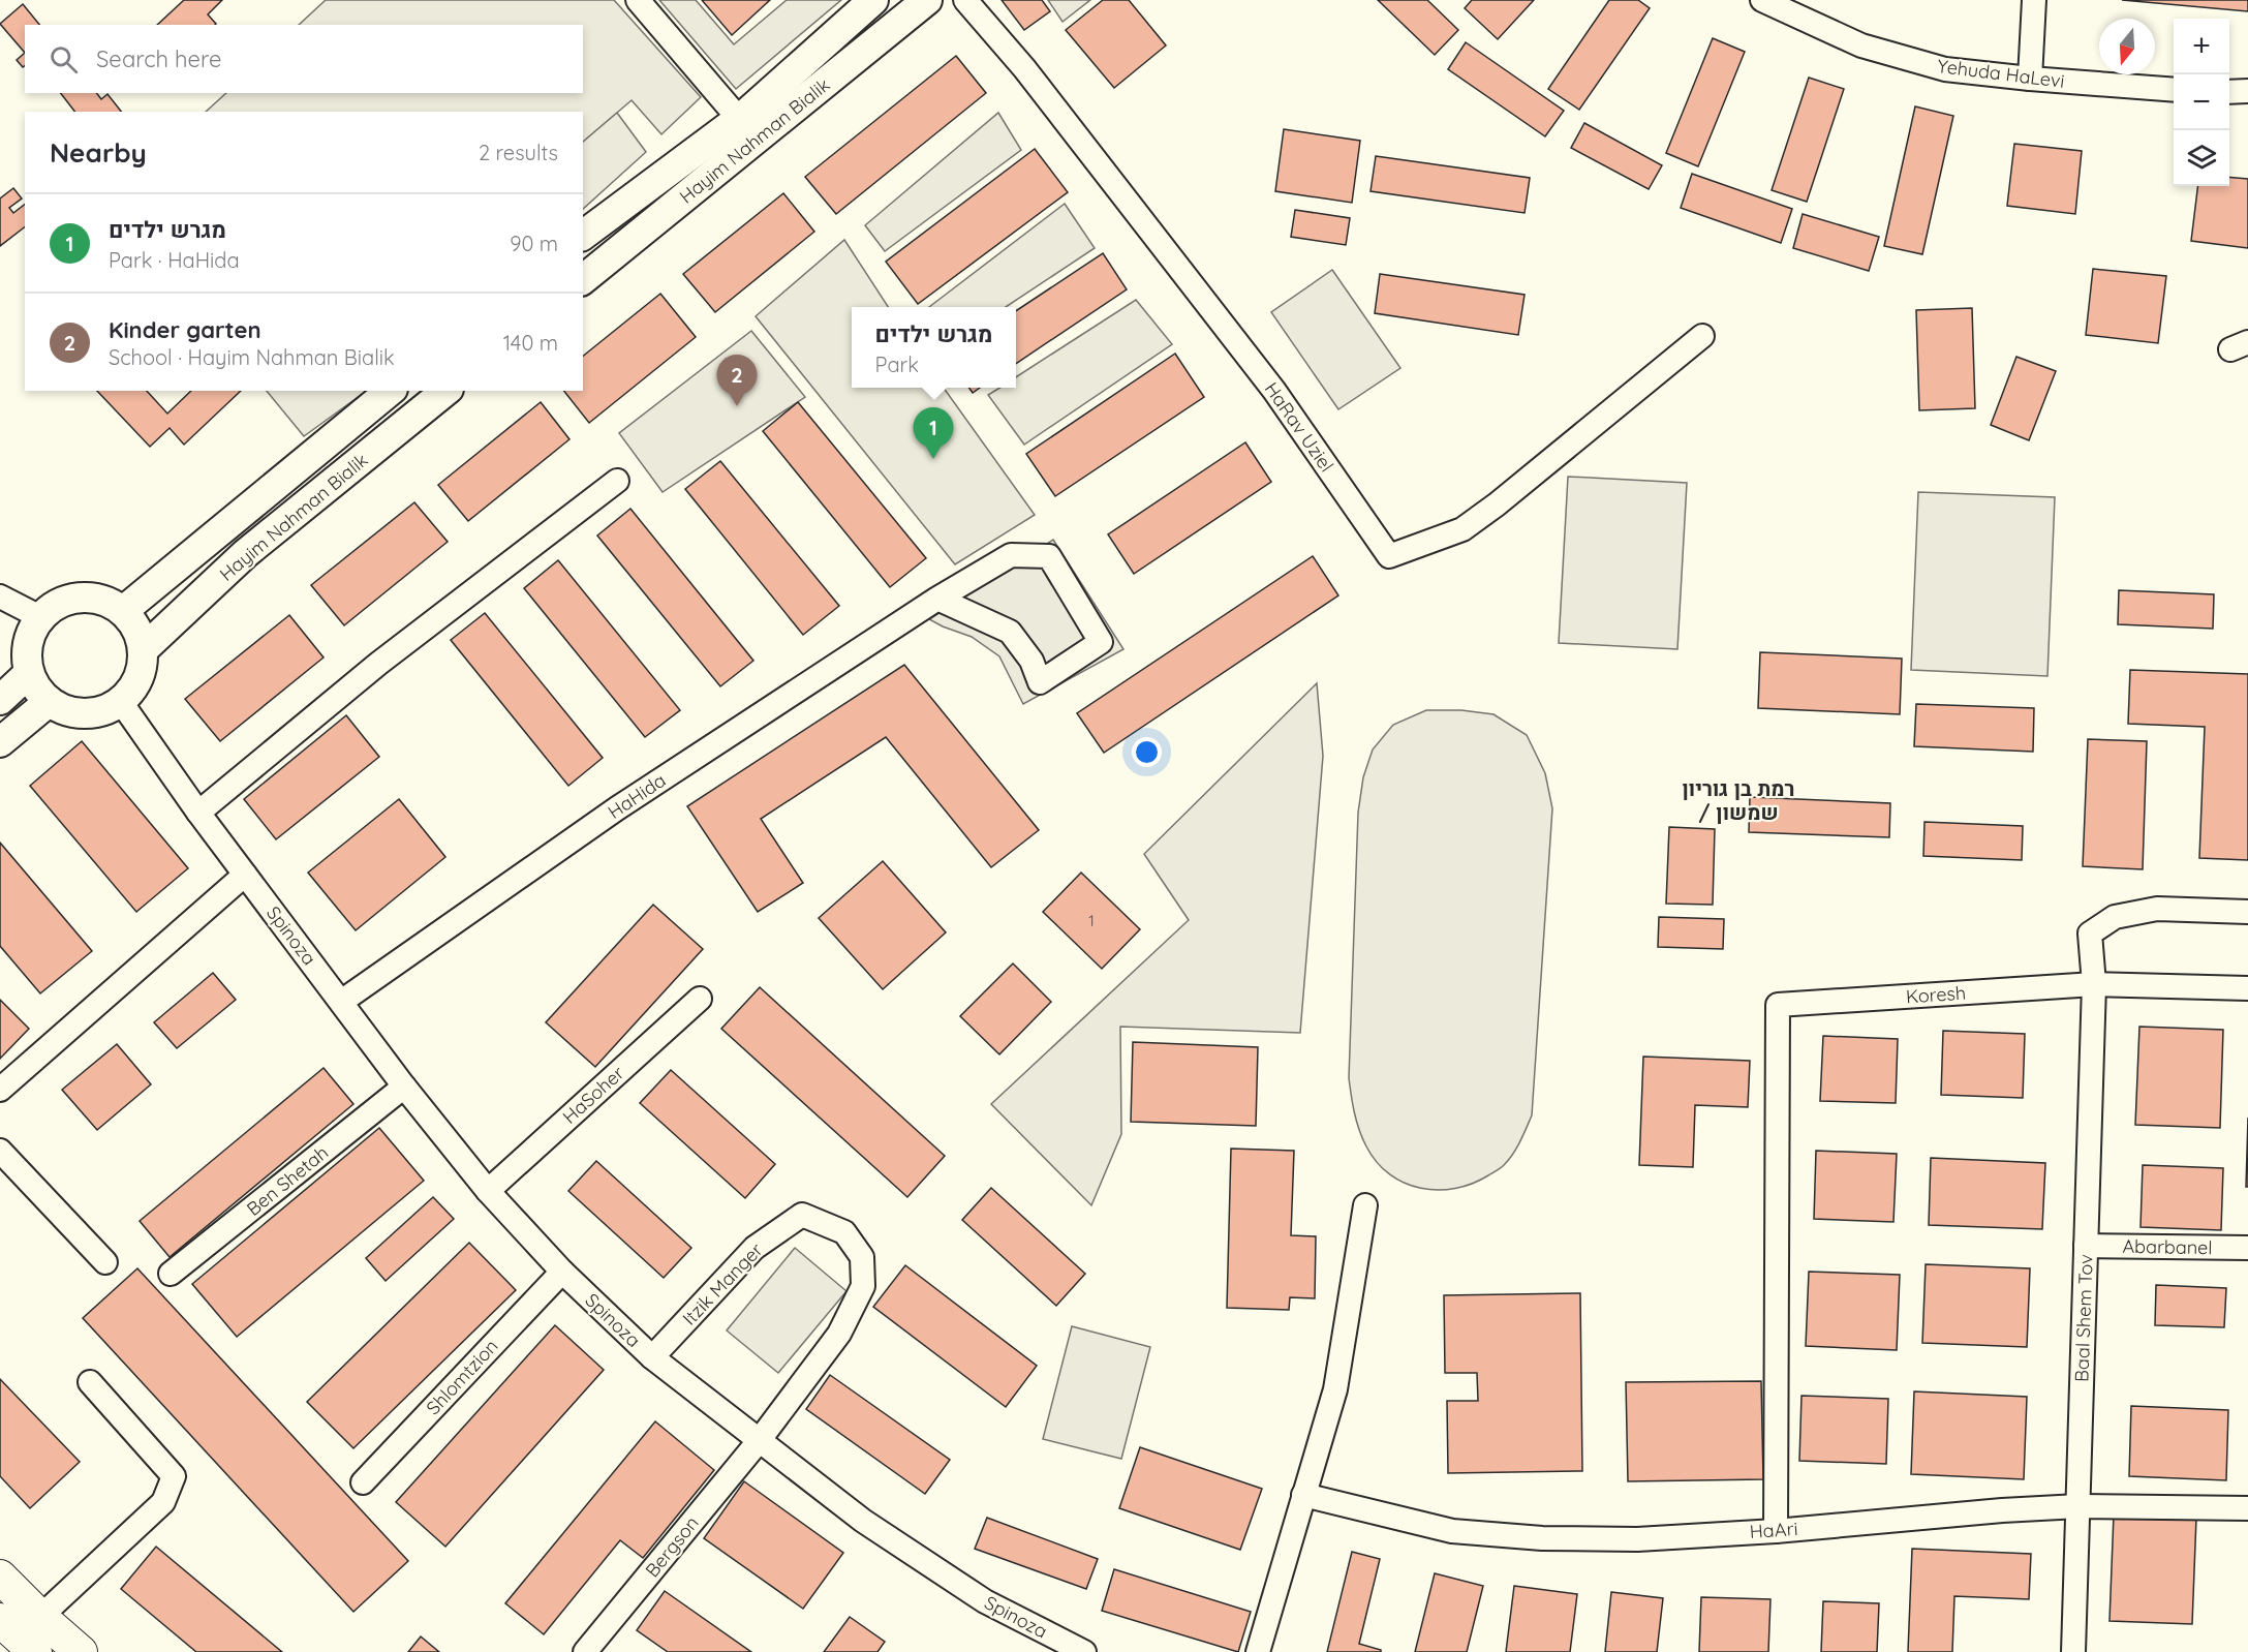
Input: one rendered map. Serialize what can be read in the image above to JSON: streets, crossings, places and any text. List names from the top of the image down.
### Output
{
  "streets": {
    "street": [
      "Yehuda HaLevi",
      "Hayim Nahman Bialik",
      "HaRav Uziel",
      "HaHida",
      "Spinoza",
      "Koresh",
      "HaSoher",
      "Ben Shetah",
      "Abarbanel",
      "Itzik Manger",
      "Baal Shem Tov",
      "Shlomtzion",
      "HaAri",
      "Bergson"
    ]
  },
  "crossings": [
    ["Hayim Nahman Bialik", "Spinoza"],
    ["HaHida", "Spinoza"],
    ["Spinoza", "HaSoher"],
    ["Spinoza", "Ben Shetah"],
    ["Spinoza", "Itzik Manger"],
    ["Spinoza", "Shlomtzion"],
    ["Spinoza", "Bergson"],
    ["Koresh", "Baal Shem Tov"],
    ["Koresh", "HaAri"],
    ["Abarbanel", "Baal Shem Tov"],
    ["Itzik Manger", "Bergson"],
    ["Baal Shem Tov", "HaAri"]
  ],
  "districts": ["רמת בן גוריון / שמשון"],
  "house_numbers": ["1"],
  "north": "bottom",
  "page": {
    "map_buttons": ["+", "−"],
    "search": "Search here",
    "heading": ["Nearby", "2 results"],
    "list": [
      {
        "mark": "1",
        "name": "מגרש ילדים",
        "note": "Park · HaHida",
        "value": "90 m"
      },
      {
        "mark": "2",
        "name": "Kinder garten",
        "note": "School · Hayim Nahman Bialik",
        "value": "140 m"
      }
    ],
    "popup": ["מגרש ילדים", "Park"],
    "pins": ["2", "1"]
  }
}
